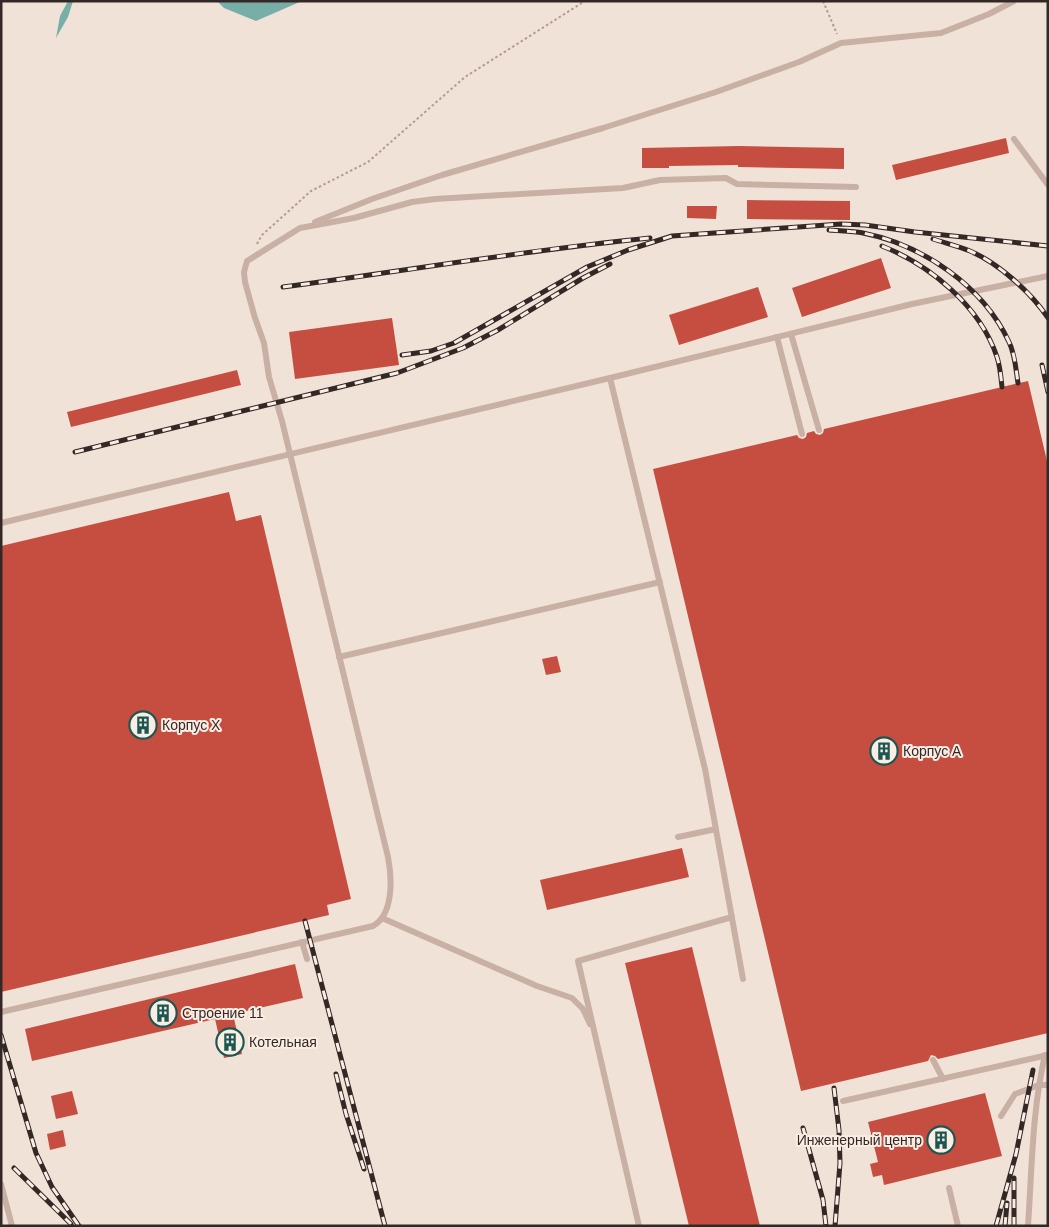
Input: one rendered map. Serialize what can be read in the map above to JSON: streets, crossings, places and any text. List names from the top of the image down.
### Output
{
  "places": {
    "building": [
      "Корпус Х",
      "Корпус А",
      "Строение 11",
      "Котельная",
      "Инженерный центр"
    ]
  }
}
